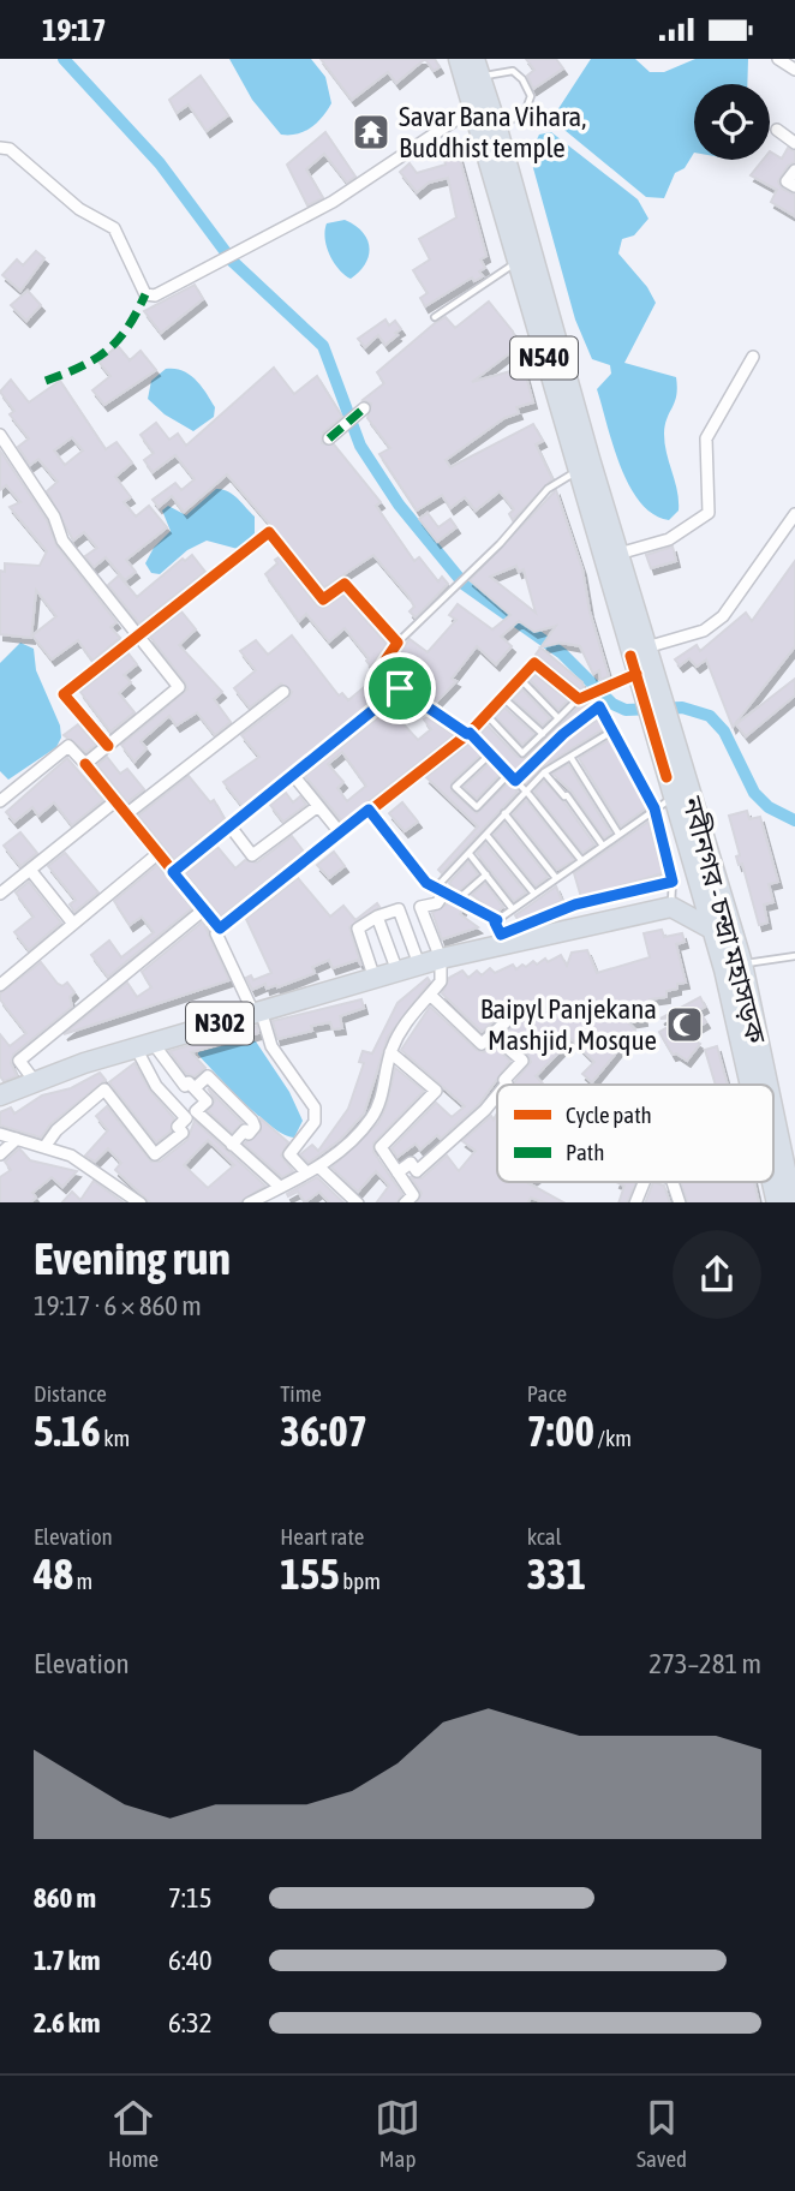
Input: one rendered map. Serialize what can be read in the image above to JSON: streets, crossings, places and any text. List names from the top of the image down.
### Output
{
  "streets": {
    "highway": ["N540", "নবীনগর - চন্দ্রা মহাসড়ক", "N302"]
  },
  "places": {
    "temple": ["Savar Bana Vihara, Buddhist temple"],
    "mosque": ["Baipyl Panjekana Mashjid, Mosque"]
  },
  "legend": ["Cycle path", "Path"],
  "page": {
    "status": "19:17",
    "heading": ["Evening run", "19:17 · 6 × 860 m"],
    "stats": [
      ["Distance", "5.16 km"],
      ["Time", "36:07"],
      ["Pace", "7:00 /km"],
      ["Elevation", "48 m"],
      ["Heart rate", "155 bpm"],
      ["kcal", "331"]
    ],
    "chart": ["Elevation", "273–281 m"],
    "list": [
      {
        "name": "860 m",
        "note": "7:15"
      },
      {
        "name": "1.7 km",
        "note": "6:40"
      },
      {
        "name": "2.6 km",
        "note": "6:32"
      }
    ],
    "tabs": ["Home", "Map", "Saved"]
  }
}
